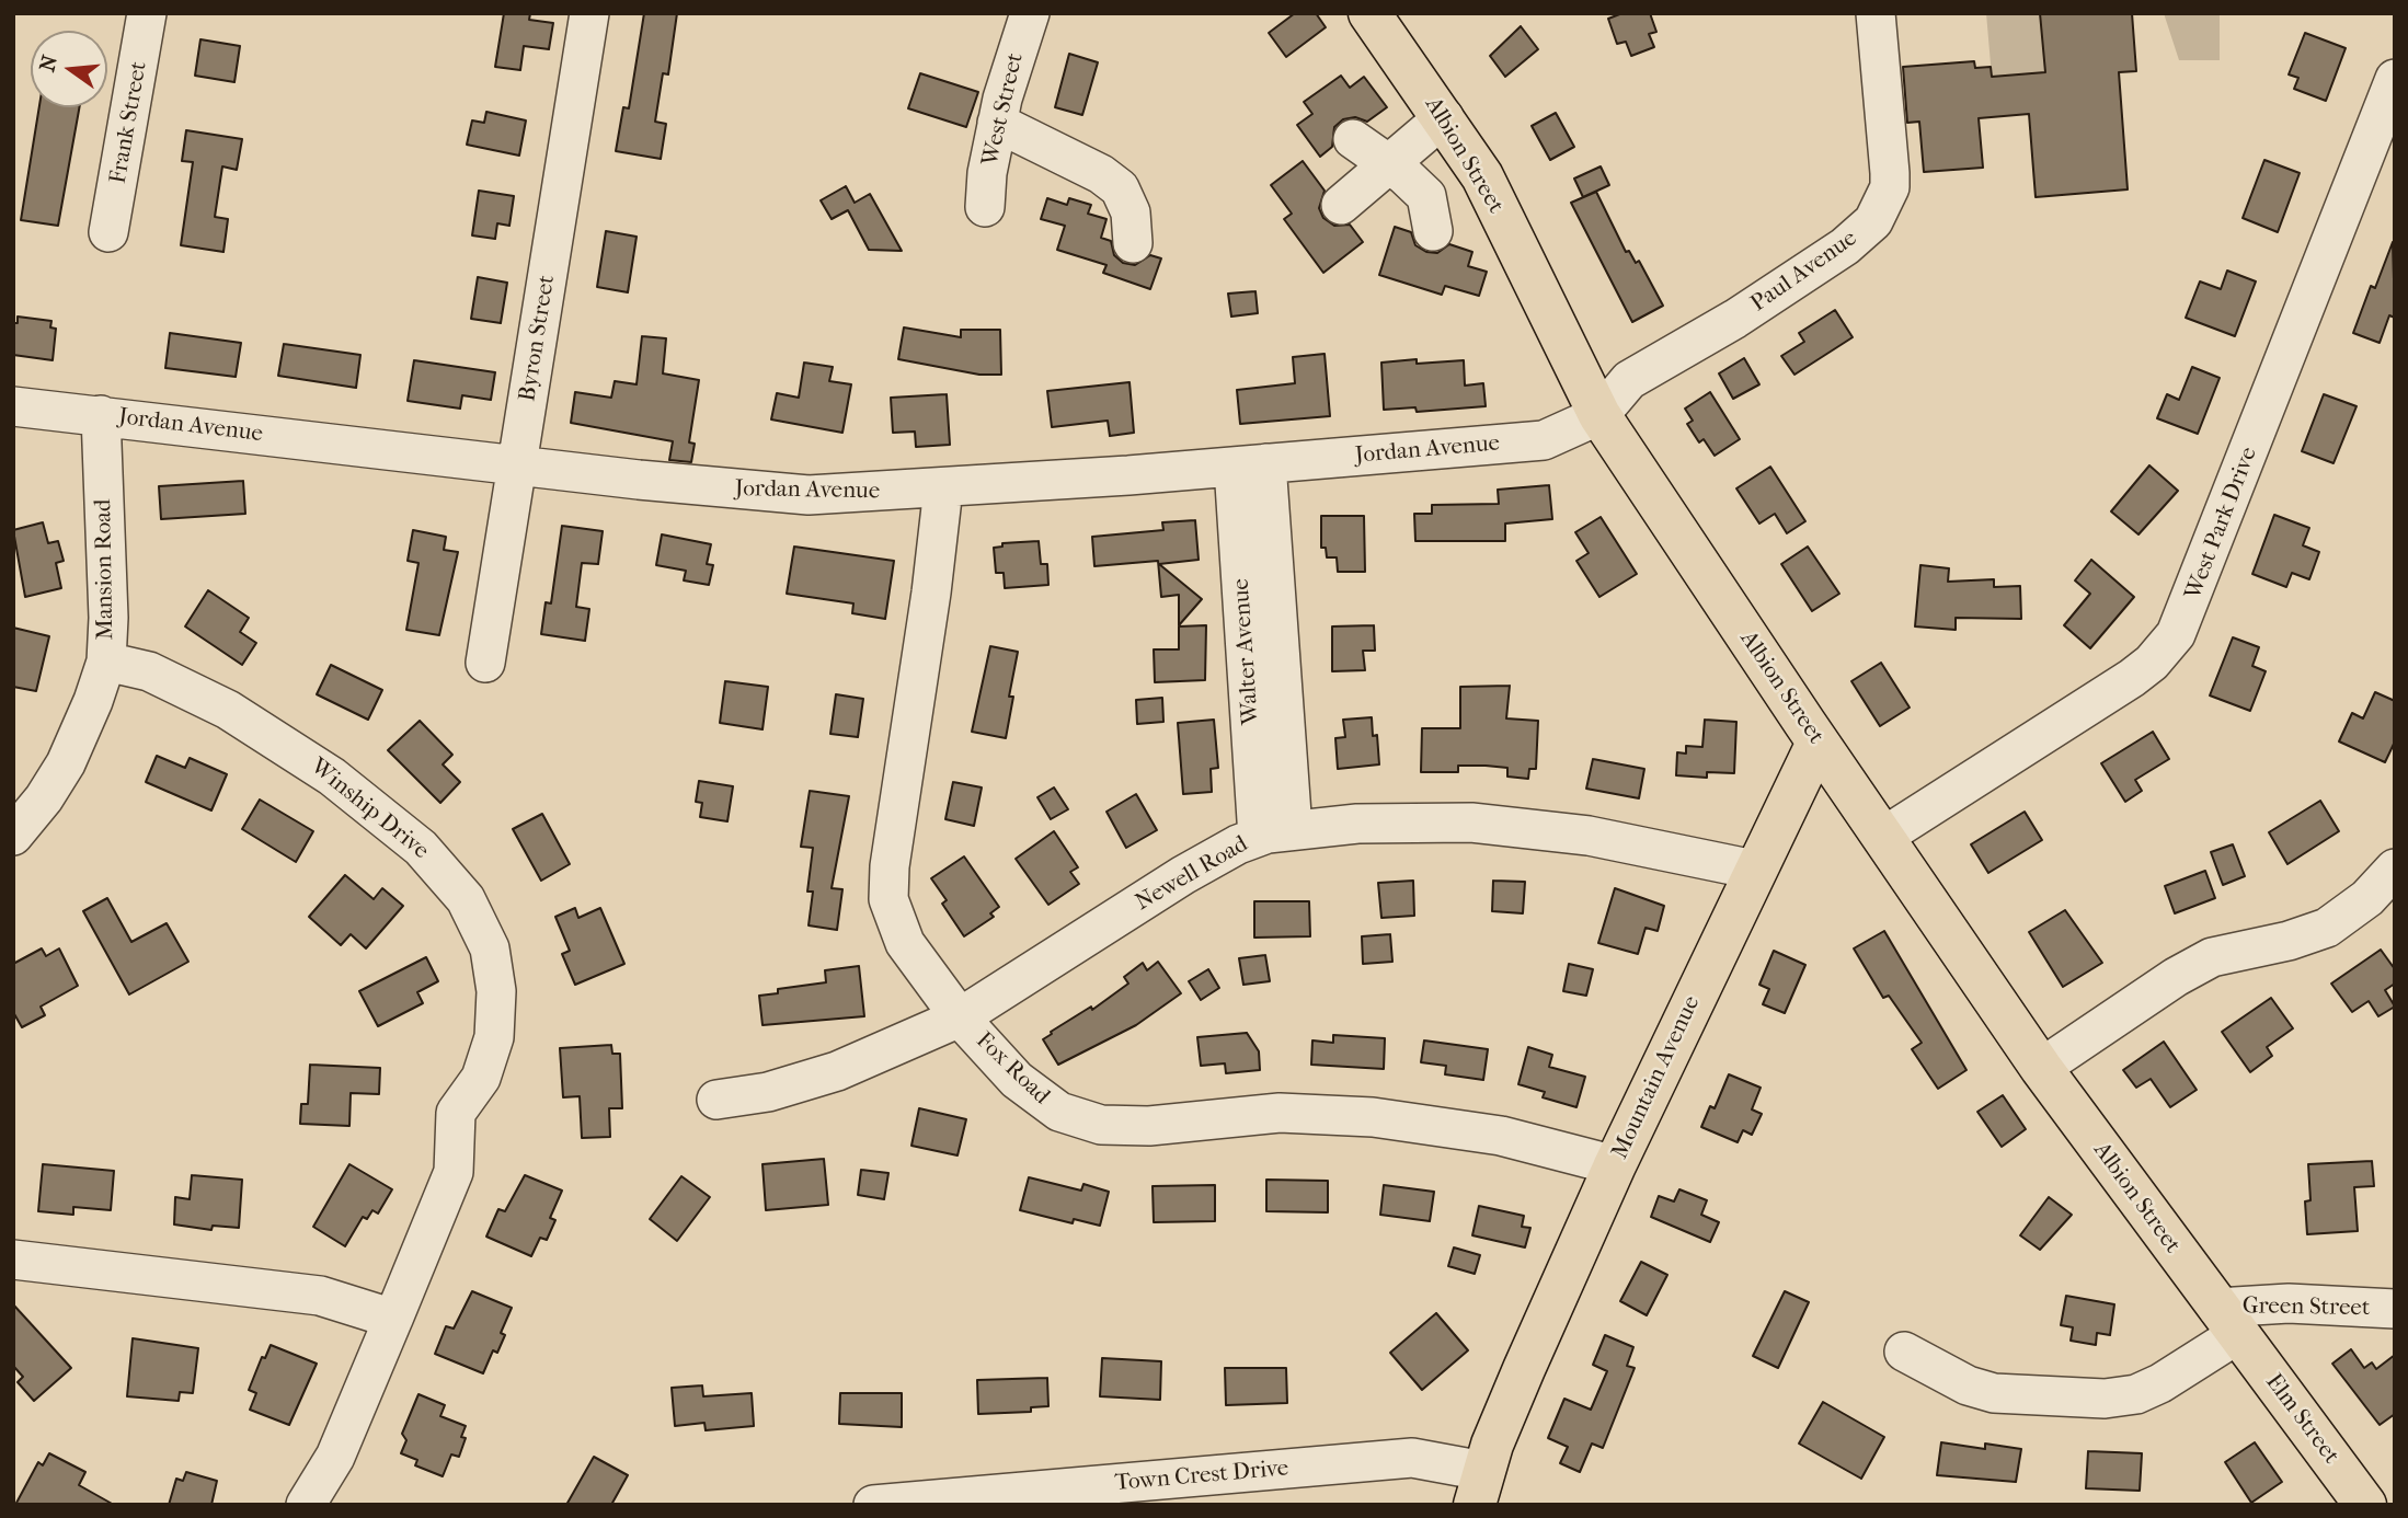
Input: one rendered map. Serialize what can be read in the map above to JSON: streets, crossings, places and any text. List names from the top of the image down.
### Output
{
  "streets": {
    "main road": ["Albion Street", "Mountain Avenue", "Elm Street"],
    "street": [
      "West Street",
      "Frank Street",
      "Paul Avenue",
      "Byron Street",
      "Jordan Avenue",
      "West Park Drive",
      "Mansion Road",
      "Walter Avenue",
      "Winship Drive",
      "Newell Road",
      "Fox Road",
      "Green Street",
      "Town Crest Drive"
    ]
  },
  "crossings": [
    ["Albion Street", "Paul Avenue"],
    ["Albion Street", "Jordan Avenue"],
    ["Albion Street", "West Park Drive"],
    ["Albion Street", "Mountain Avenue"],
    ["Albion Street", "Green Street"],
    ["Albion Street", "Elm Street"],
    ["Paul Avenue", "Jordan Avenue"],
    ["Byron Street", "Jordan Avenue"],
    ["Jordan Avenue", "Mansion Road"],
    ["Jordan Avenue", "Walter Avenue"],
    ["Jordan Avenue", "Fox Road"],
    ["Mansion Road", "Winship Drive"],
    ["Walter Avenue", "Newell Road"],
    ["Newell Road", "Fox Road"],
    ["Newell Road", "Mountain Avenue"],
    ["Fox Road", "Mountain Avenue"],
    ["Mountain Avenue", "Town Crest Drive"],
    ["Green Street", "Elm Street"]
  ],
  "north": "left"
}
